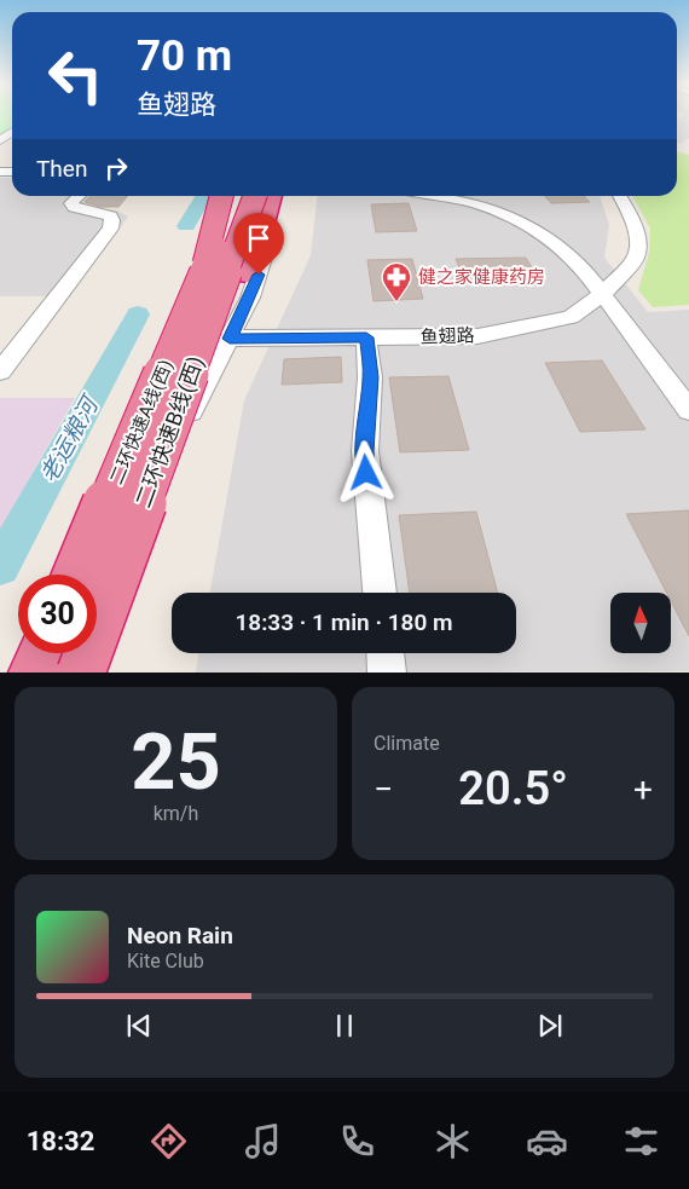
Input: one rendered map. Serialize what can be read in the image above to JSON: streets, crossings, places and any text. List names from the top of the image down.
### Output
{
  "streets": {
    "highway": ["二环快速A线(西)", "二环快速B线(西)"],
    "street": ["鱼翅路"]
  },
  "crossings": [
    ["鱼翅路", "二环快速A线(西)"]
  ],
  "water": ["老运粮河"],
  "places": {
    "pharmacy": ["健之家健康药房"]
  },
  "north": "top",
  "page": {
    "turn": ["70 m", "鱼翅路"],
    "then": "Then",
    "limit": "30",
    "trip": "18:33 · 1 min · 180 m",
    "tile": [
      ["25", "km/h"],
      "Climate"
    ],
    "heat": ["−", "20.5°", "+"],
    "song": ["Neon Rain", "Kite Club"],
    "tabs": "18:32"
  }
}
